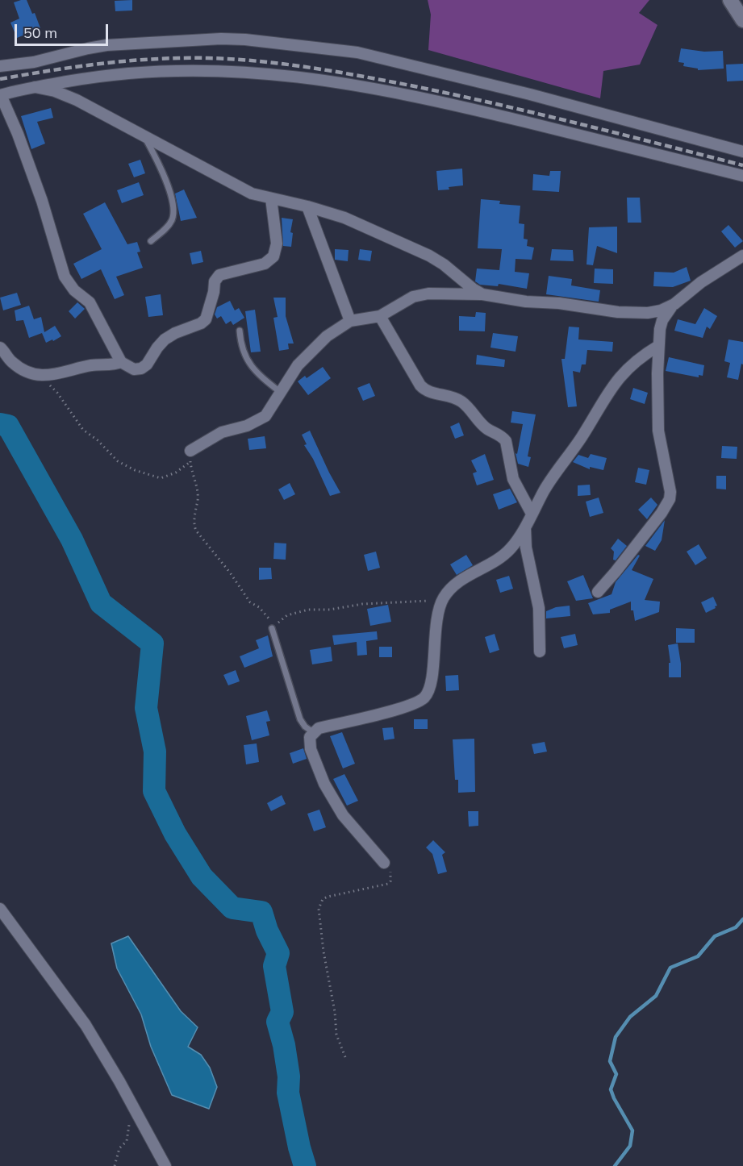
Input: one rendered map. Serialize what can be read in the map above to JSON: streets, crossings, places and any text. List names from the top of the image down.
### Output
{
  "scale_bar": "50 m"
}
